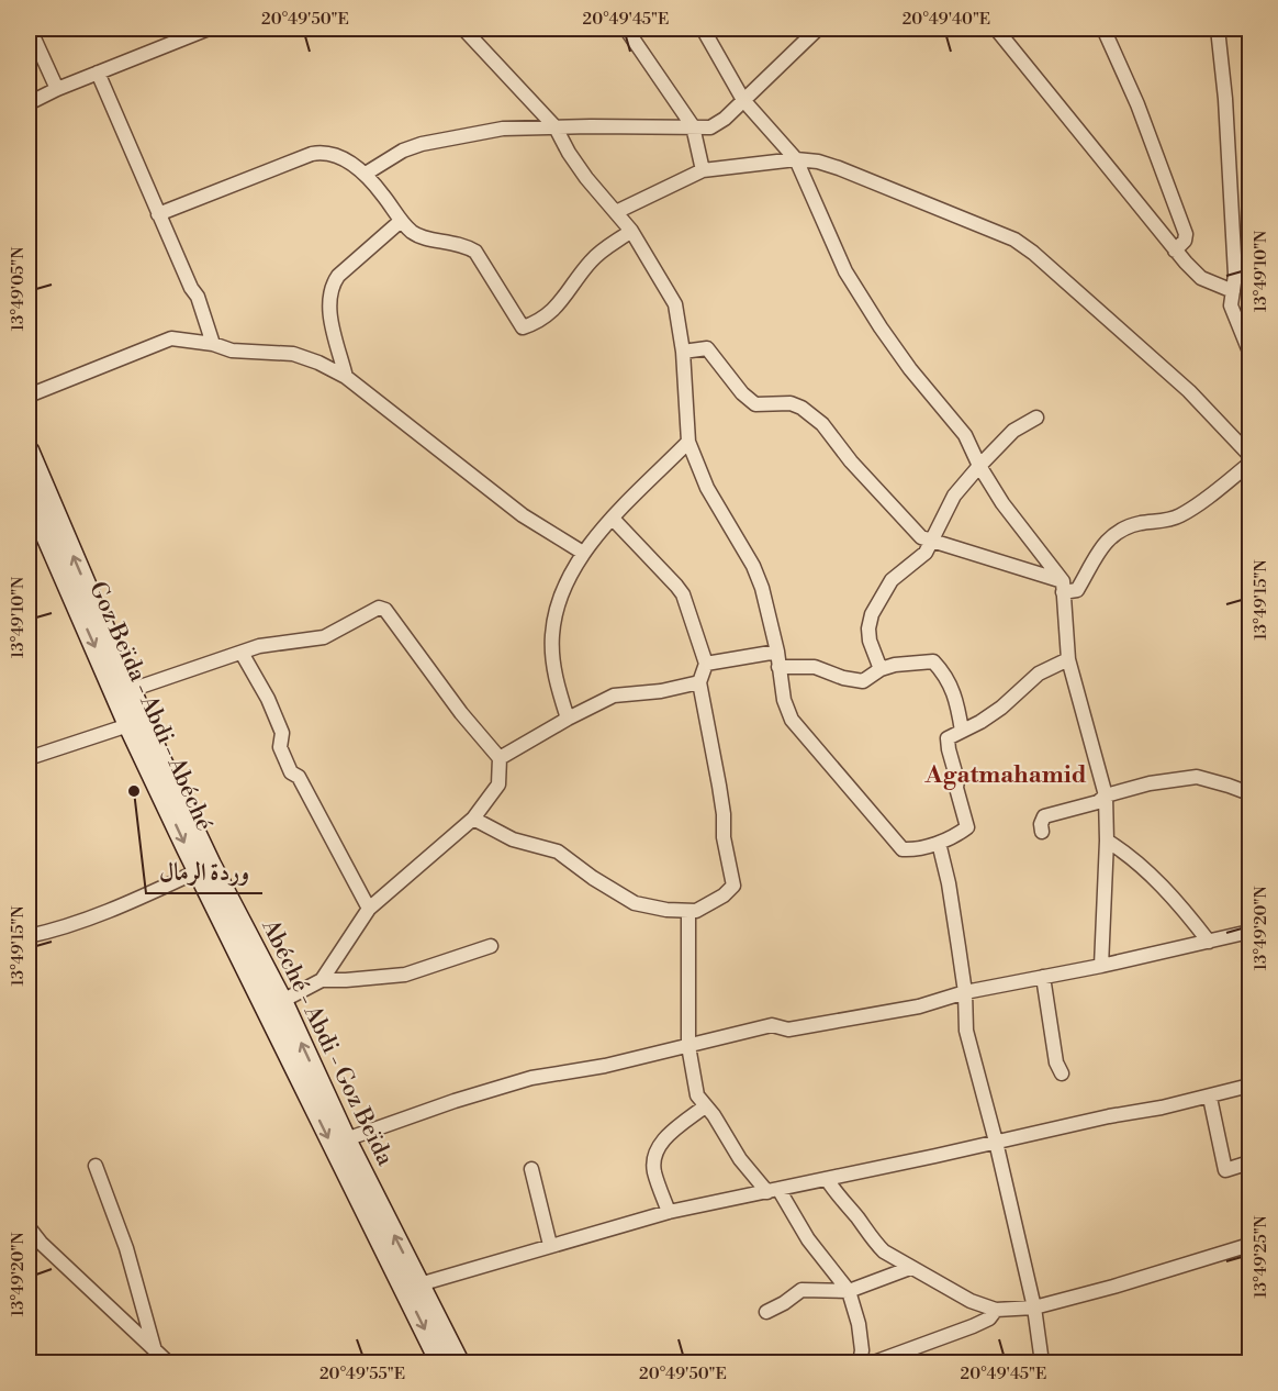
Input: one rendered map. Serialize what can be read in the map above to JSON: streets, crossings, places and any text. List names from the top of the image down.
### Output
{
  "streets": {
    "main road": ["Goz Beïda - Abdi - Abéché", "Abéché - Abdi - Goz Beïda"]
  },
  "crossings": [
    ["Goz Beïda - Abdi - Abéché", "Abéché - Abdi - Goz Beïda"]
  ],
  "one_way": ["Goz Beïda - Abdi - Abéché", "Abéché - Abdi - Goz Beïda"],
  "districts": ["Agatmahamid"],
  "places": ["وردة الرمال"],
  "coordinates": [
    "20°49'50\"E",
    "20°49'45\"E",
    "20°49'40\"E",
    "13°49'10\"N",
    "13°49'05\"N",
    "13°49'15\"N",
    "13°49'20\"N",
    "13°49'25\"N",
    "20°49'55\"E"
  ]
}
